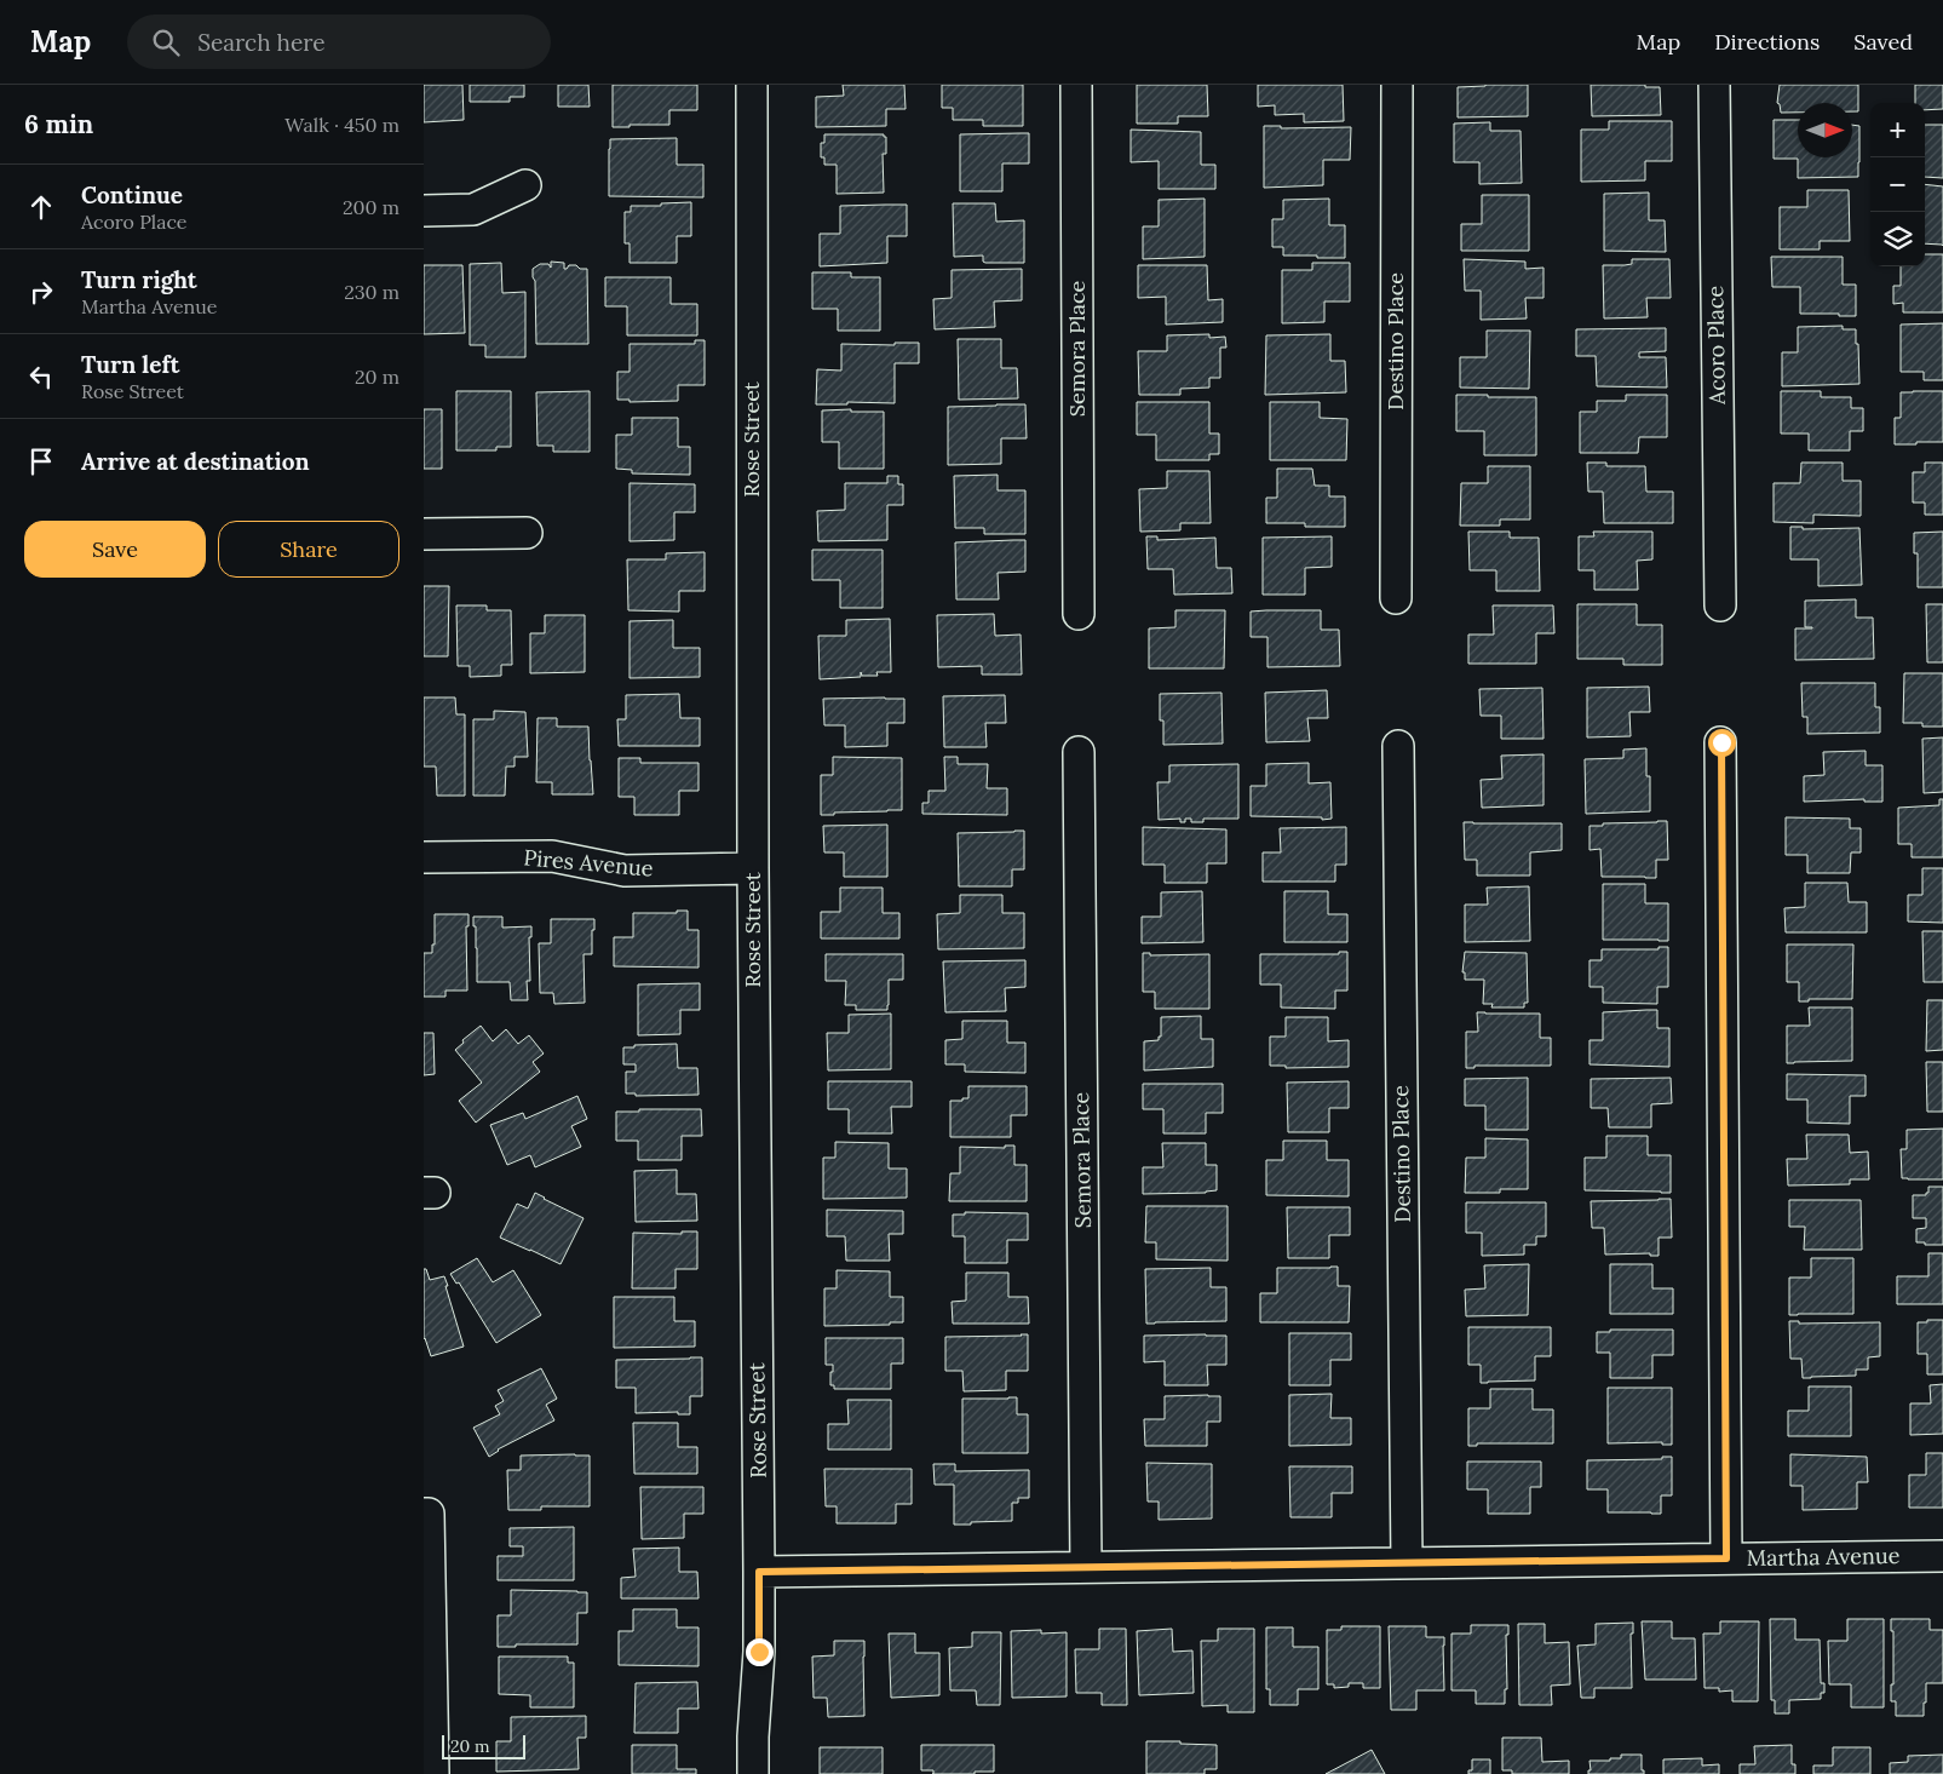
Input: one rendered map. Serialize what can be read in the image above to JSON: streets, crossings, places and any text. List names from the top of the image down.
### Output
{
  "streets": {
    "street": [
      "Destino Place",
      "Acoro Place",
      "Semora Place",
      "Rose Street",
      "Pires Avenue",
      "Martha Avenue"
    ]
  },
  "crossings": [
    ["Destino Place", "Martha Avenue"],
    ["Semora Place", "Martha Avenue"],
    ["Rose Street", "Pires Avenue"],
    ["Rose Street", "Martha Avenue"]
  ],
  "scale_bar": "20 m",
  "north": "right",
  "page": {
    "header": "Map",
    "search": "Search here",
    "nav": ["Map", "Directions", "Saved"],
    "heading": ["6 min", "Walk · 450 m"],
    "map_buttons": ["+", "−"],
    "list": [
      ["Continue", "Acoro Place", "200 m"],
      ["Turn right", "Martha Avenue", "230 m"],
      ["Turn left", "Rose Street", "20 m"],
      "Arrive at destination"
    ],
    "buttons": ["Save", "Share"],
    "scale": "20 m"
  }
}
